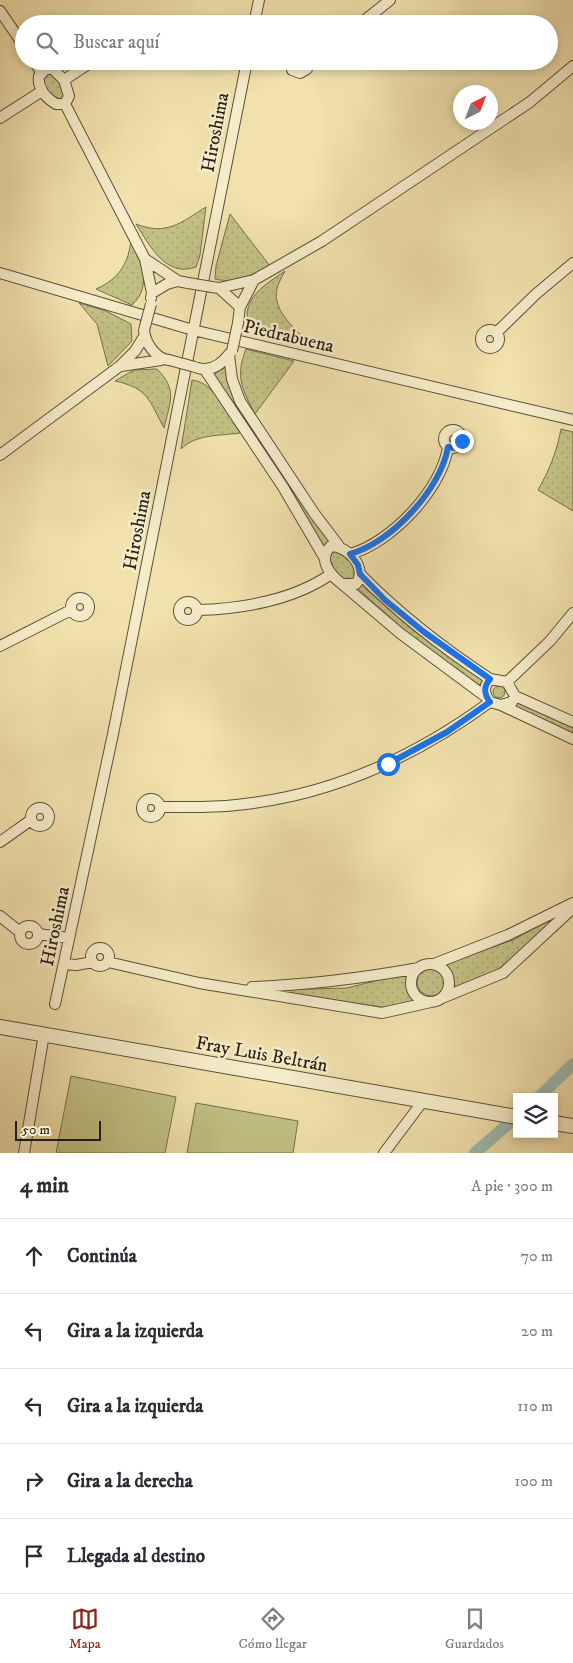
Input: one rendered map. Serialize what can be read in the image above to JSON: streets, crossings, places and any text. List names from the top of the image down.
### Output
{
  "streets": {
    "street": ["Hiroshima", "Piedrabuena", "Fray Luis Beltrán"]
  },
  "crossings": [
    ["Hiroshima", "Piedrabuena"]
  ],
  "scale_bar": "50 m",
  "north": "top right",
  "page": {
    "search": "Buscar aquí",
    "scale": "50 m",
    "heading": ["4 min", "A pie · 300 m"],
    "list": [
      ["Continúa", "70 m"],
      ["Gira a la izquierda", "20 m"],
      ["Gira a la izquierda", "110 m"],
      ["Gira a la derecha", "100 m"],
      "Llegada al destino"
    ],
    "nav": ["Mapa", "Cómo llegar", "Guardados"]
  }
}
